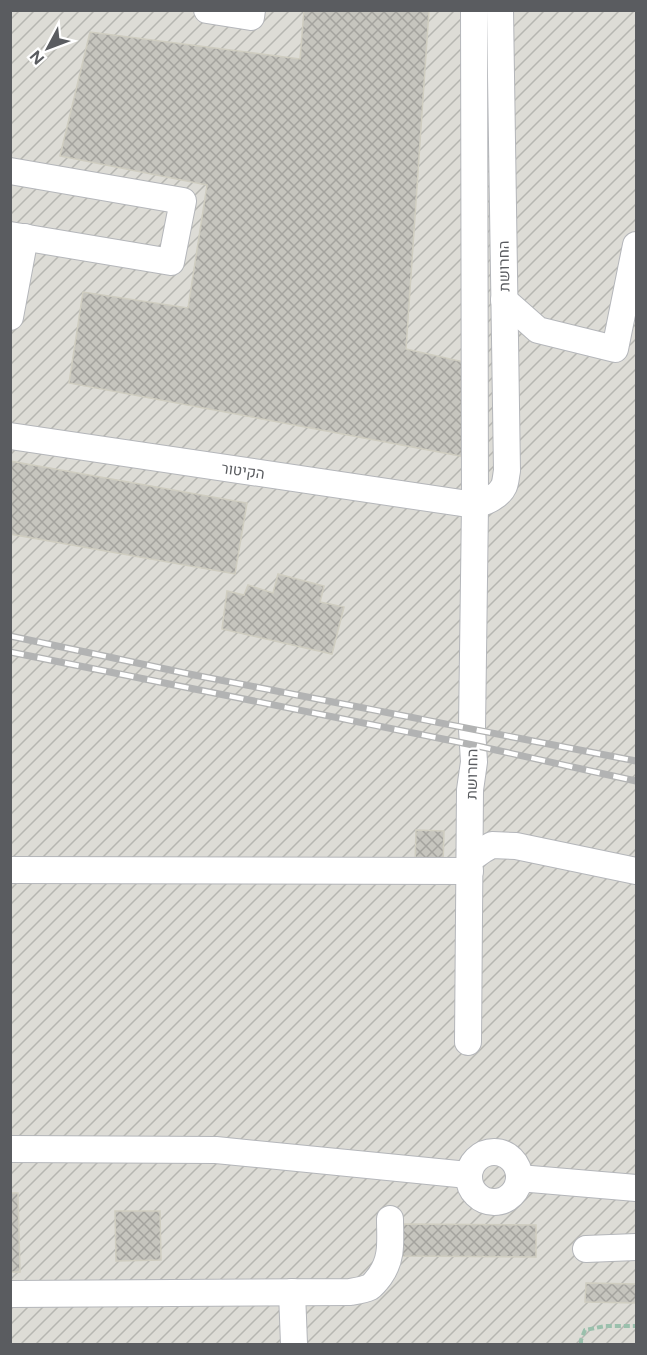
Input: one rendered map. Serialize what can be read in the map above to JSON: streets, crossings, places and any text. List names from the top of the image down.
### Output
{
  "streets": {
    "street": ["החרושת", "הקיטור"]
  },
  "crossings": [
    ["החרושת", "הקיטור"]
  ],
  "north": "bottom left"
}
